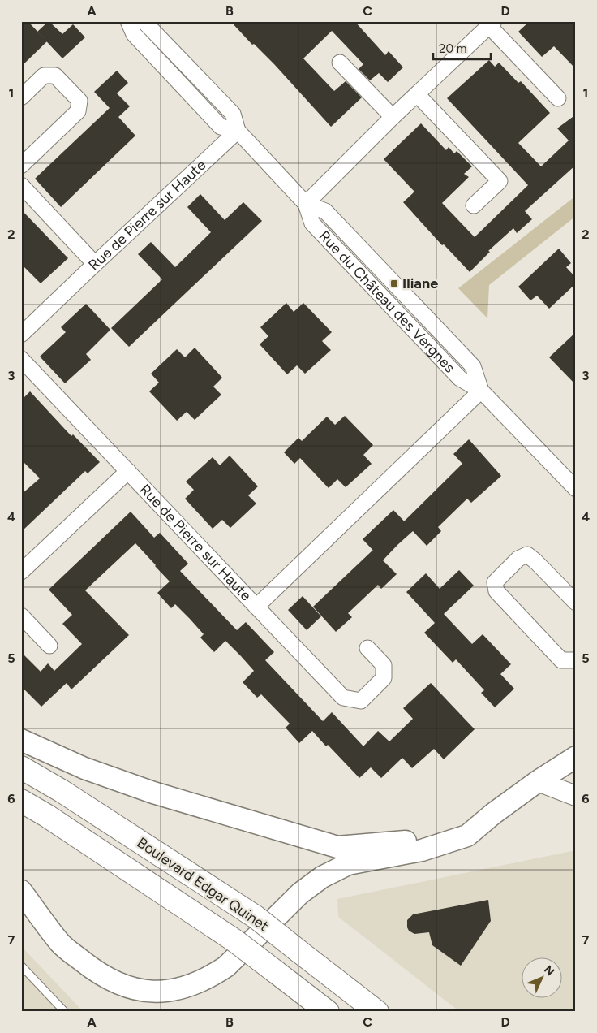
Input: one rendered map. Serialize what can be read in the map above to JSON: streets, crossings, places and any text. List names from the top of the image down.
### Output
{
  "streets": {
    "main road": ["Boulevard Edgar Quinet"],
    "street": ["Rue de Pierre sur Haute", "Rue du Château des Vergnes"]
  },
  "crossings": [
    ["Rue de Pierre sur Haute", "Rue du Château des Vergnes"]
  ],
  "places": {
    "transit": ["Iliane"]
  },
  "scale_bar": "20 m",
  "north": "top right",
  "grid": {
    "columns": [
      "A",
      "B",
      "C",
      "D"
    ],
    "rows": [
      "1",
      "2",
      "3",
      "4",
      "5",
      "6",
      "7"
    ]
  }
}
